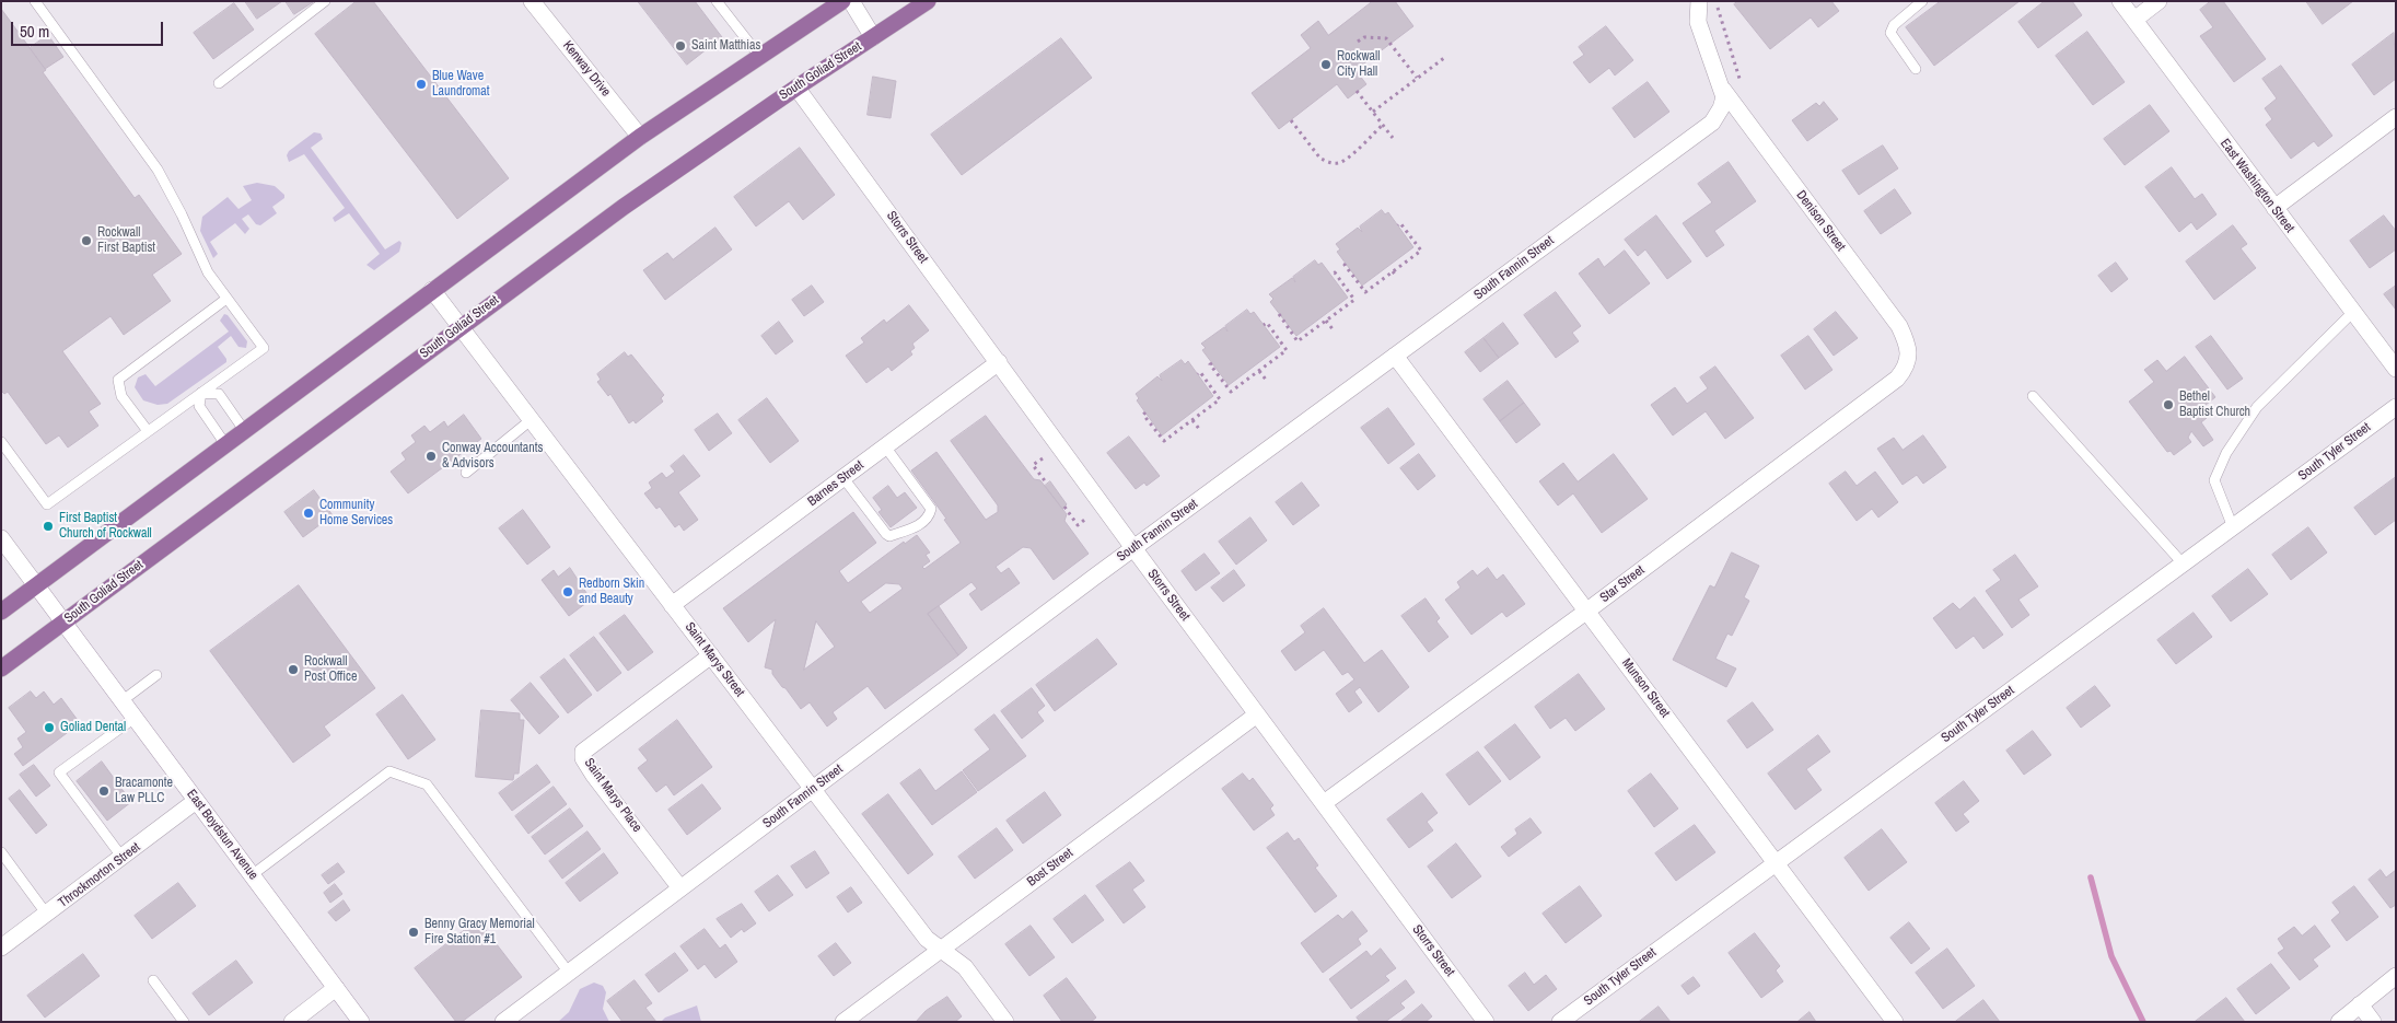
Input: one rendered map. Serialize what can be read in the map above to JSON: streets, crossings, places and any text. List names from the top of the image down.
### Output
{
  "streets": {
    "main road": ["South Goliad Street"],
    "street": [
      "Kenway Drive",
      "East Washington Street",
      "Denison Street",
      "Storrs Street",
      "South Fannin Street",
      "South Tyler Street",
      "Barnes Street",
      "Star Street",
      "Saint Marys Street",
      "Munson Street",
      "Saint Marys Place",
      "East Boydstun Avenue",
      "Bost Street",
      "Throckmorton Street"
    ]
  },
  "crossings": [
    ["South Goliad Street", "Storrs Street"],
    ["South Goliad Street", "Saint Marys Street"],
    ["South Goliad Street", "East Boydstun Avenue"],
    ["Denison Street", "South Fannin Street"],
    ["Denison Street", "Star Street"],
    ["Storrs Street", "South Fannin Street"],
    ["Storrs Street", "Barnes Street"],
    ["Storrs Street", "Star Street"],
    ["Storrs Street", "Bost Street"],
    ["South Fannin Street", "Saint Marys Street"],
    ["South Fannin Street", "Munson Street"],
    ["South Fannin Street", "Saint Marys Place"],
    ["South Tyler Street", "Munson Street"],
    ["Barnes Street", "Saint Marys Street"],
    ["Star Street", "Munson Street"],
    ["Saint Marys Street", "Saint Marys Place"],
    ["Saint Marys Street", "Bost Street"],
    ["East Boydstun Avenue", "Throckmorton Street"]
  ],
  "places": [
    "Saint Matthias",
    "Rockwall City Hall",
    "Blue Wave Laundromat",
    "Rockwall First Baptist",
    "Bethel Baptist Church",
    "Conway Accountants & Advisors",
    "Community Home Services",
    "First Baptist Church of Rockwall",
    "Redborn Skin and Beauty",
    "Rockwall Post Office",
    "Goliad Dental",
    "Bracamonte Law PLLC",
    "Benny Gracy Memorial Fire Station #1"
  ],
  "scale_bar": "50 m"
}
